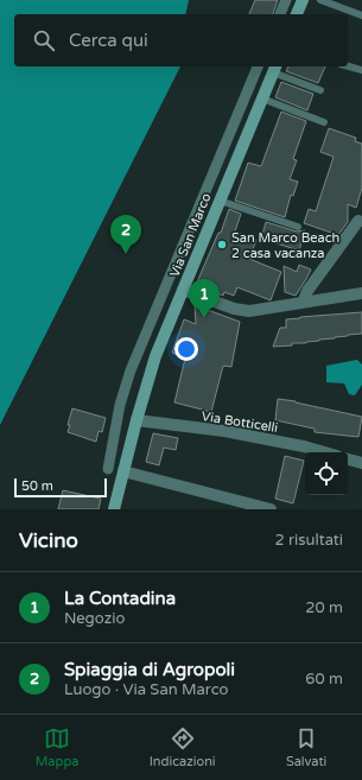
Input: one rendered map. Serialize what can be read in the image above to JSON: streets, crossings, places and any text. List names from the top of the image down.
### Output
{
  "streets": {
    "main road": ["Via San Marco"],
    "street": ["Via Botticelli"]
  },
  "crossings": [
    ["Via San Marco", "Via Botticelli"]
  ],
  "places": ["San Marco Beach 2 casa vacanza"],
  "scale_bar": "50 m",
  "page": {
    "search": "Cerca qui",
    "pins": ["2", "1"],
    "scale": "50 m",
    "heading": ["Vicino", "2 risultati"],
    "list": [
      {
        "mark": "1",
        "name": "La Contadina",
        "note": "Negozio",
        "value": "20 m"
      },
      {
        "mark": "2",
        "name": "Spiaggia di Agropoli",
        "note": "Luogo · Via San Marco",
        "value": "60 m"
      }
    ],
    "nav": ["Mappa", "Indicazioni", "Salvati"]
  }
}
